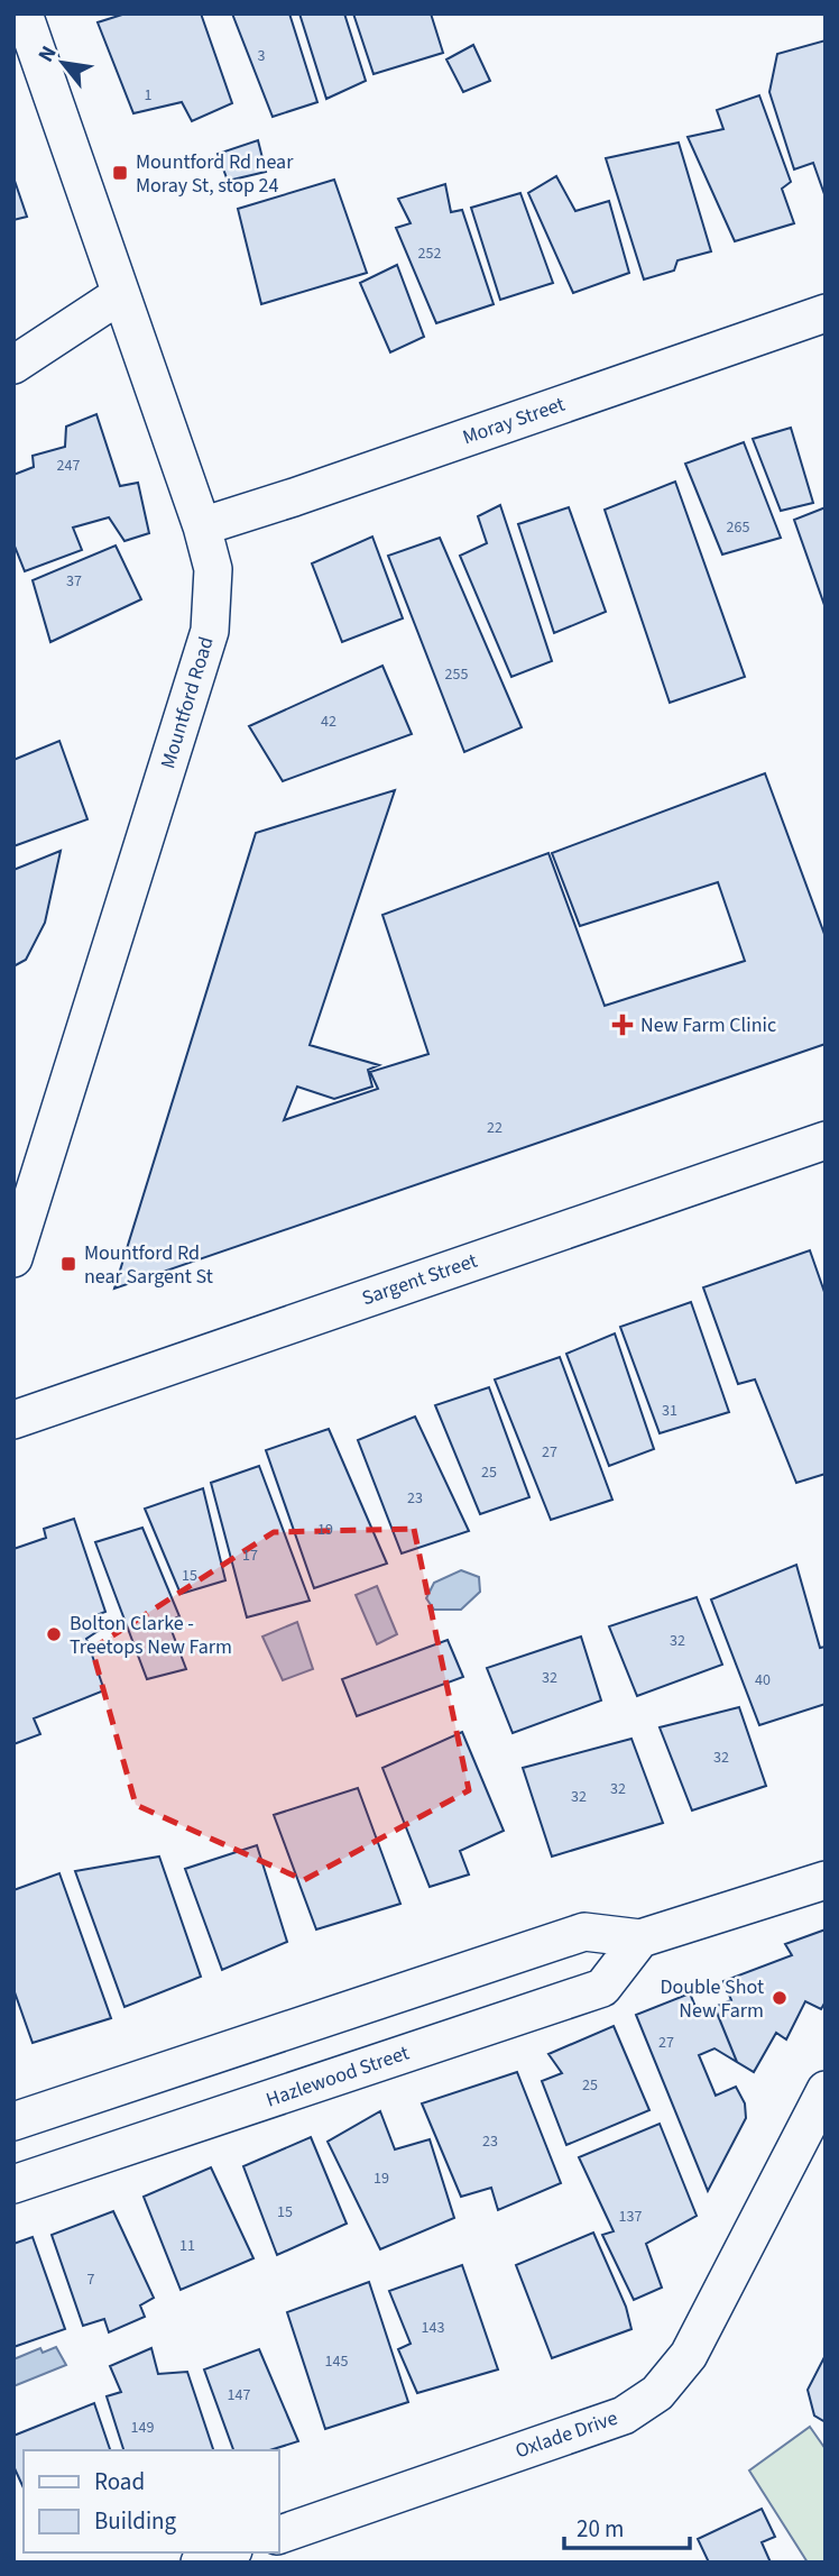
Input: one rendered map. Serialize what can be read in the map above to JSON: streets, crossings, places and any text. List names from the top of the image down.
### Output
{
  "streets": {
    "street": [
      "Moray Street",
      "Mountford Road",
      "Sargent Street",
      "Hazlewood Street",
      "Oxlade Drive"
    ]
  },
  "crossings": [
    ["Moray Street", "Mountford Road"]
  ],
  "places": {
    "transit": ["Mountford Rd near Moray St, stop 24", "Mountford Rd near Sargent St"],
    "health": ["New Farm Clinic"],
    "other": ["Bolton Clarke - Treetops New Farm", "Double Shot New Farm"]
  },
  "house_numbers": [
    "3",
    "1",
    "252",
    "247",
    "265",
    "37",
    "255",
    "42",
    "22",
    "31",
    "27",
    "25",
    "23",
    "19",
    "17",
    "15",
    "32",
    "32",
    "40",
    "32",
    "32",
    "32",
    "27",
    "25",
    "23",
    "19",
    "15",
    "137",
    "11",
    "7",
    "143",
    "145",
    "147",
    "149"
  ],
  "legend": ["Road", "Building"],
  "scale_bar": "20 m",
  "north": "top left"
}
